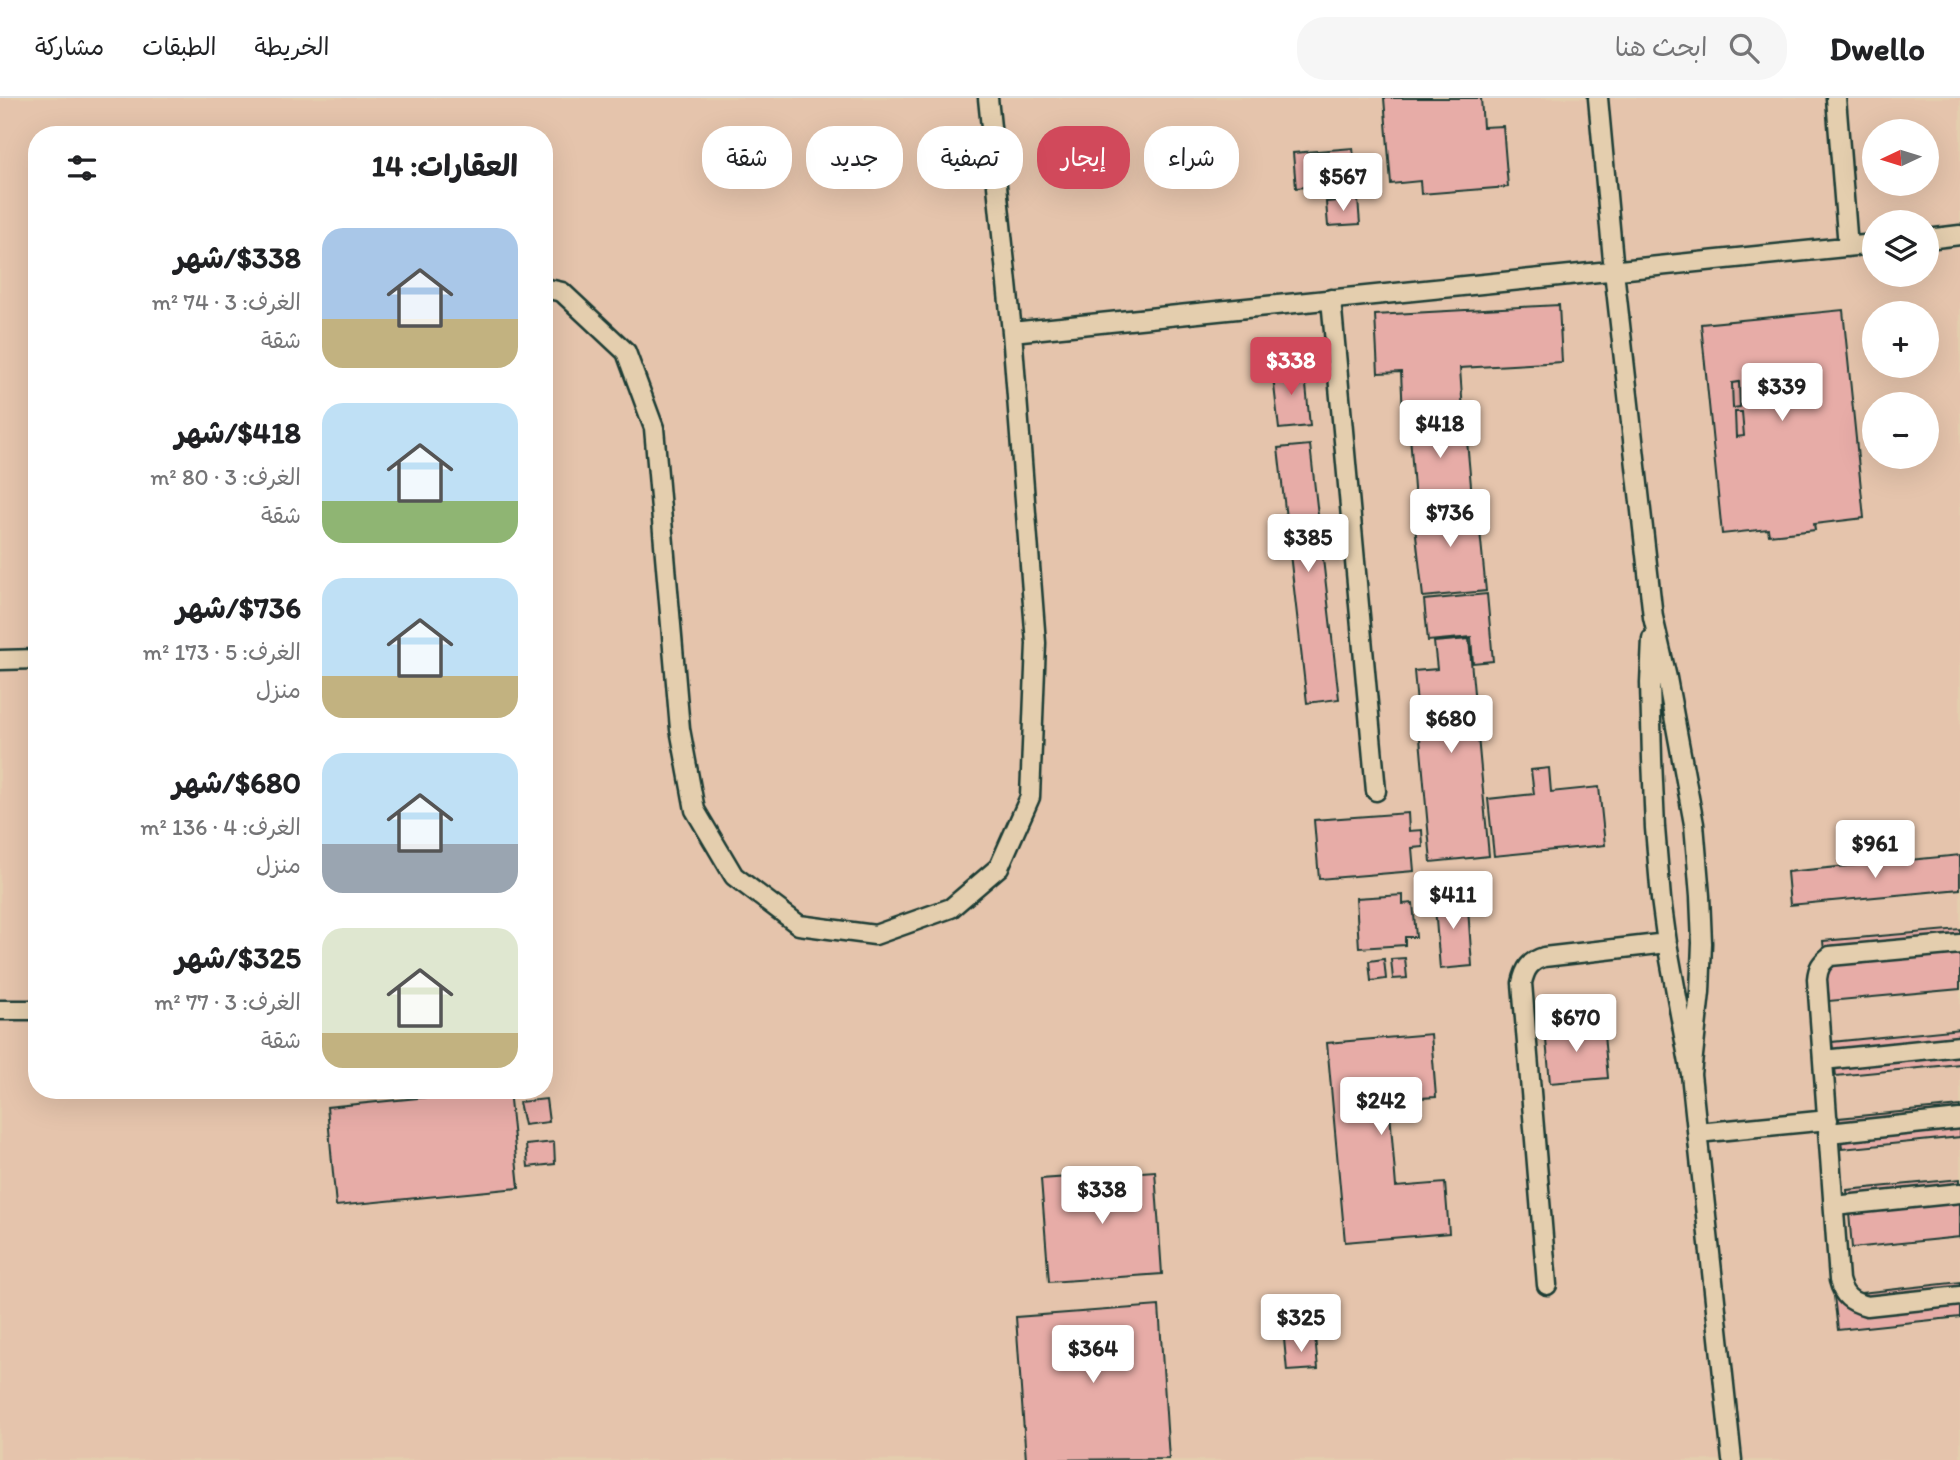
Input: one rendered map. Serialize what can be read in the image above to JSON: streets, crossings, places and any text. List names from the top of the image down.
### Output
{
  "north": "left",
  "page": {
    "header": "Dwello",
    "search": "ابحث هنا",
    "nav": ["الخريطة", "الطبقات", "مشاركة"],
    "map_buttons": ["+", "−"],
    "chip": [
      "شراء",
      "إيجار",
      "تصفية",
      "جديد",
      "شقة"
    ],
    "heading": "العقارات: 14",
    "price": [
      "$567",
      "$338",
      "$339",
      "$418",
      "$736",
      "$385",
      "$680",
      "$961",
      "$411",
      "$670",
      "$242",
      "$338",
      "$325",
      "$364"
    ],
    "list": [
      {
        "name": "$338/شهر",
        "note": "الغرف: 3 · 74 m² · شقة"
      },
      {
        "name": "$418/شهر",
        "note": "الغرف: 3 · 80 m² · شقة"
      },
      {
        "name": "$736/شهر",
        "note": "الغرف: 5 · 173 m² · منزل"
      },
      {
        "name": "$680/شهر",
        "note": "الغرف: 4 · 136 m² · منزل"
      },
      {
        "name": "$325/شهر",
        "note": "الغرف: 3 · 77 m² · شقة"
      }
    ]
  }
}
